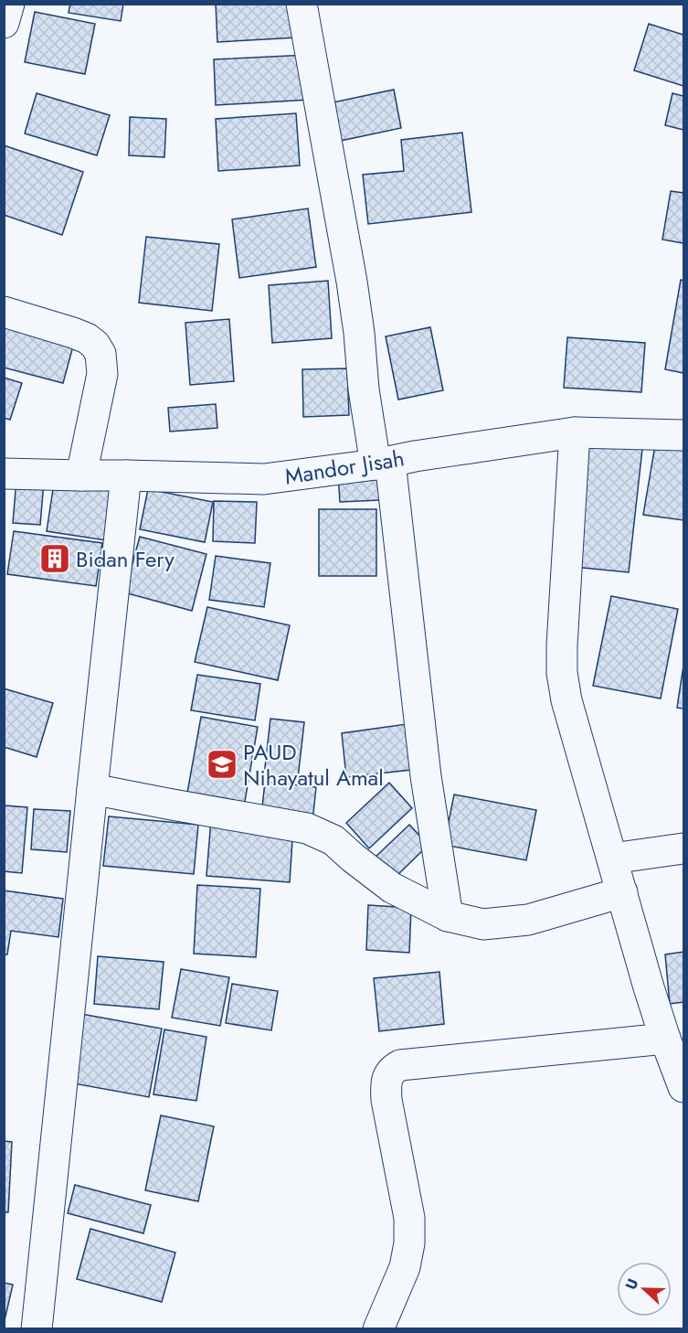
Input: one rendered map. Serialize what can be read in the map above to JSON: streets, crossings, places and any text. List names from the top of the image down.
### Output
{
  "streets": {
    "street": ["Mandor Jisah"]
  },
  "places": {
    "building": ["Bidan Fery"],
    "school or university": ["PAUD Nihayatul Amal"]
  },
  "north": "left"
}
